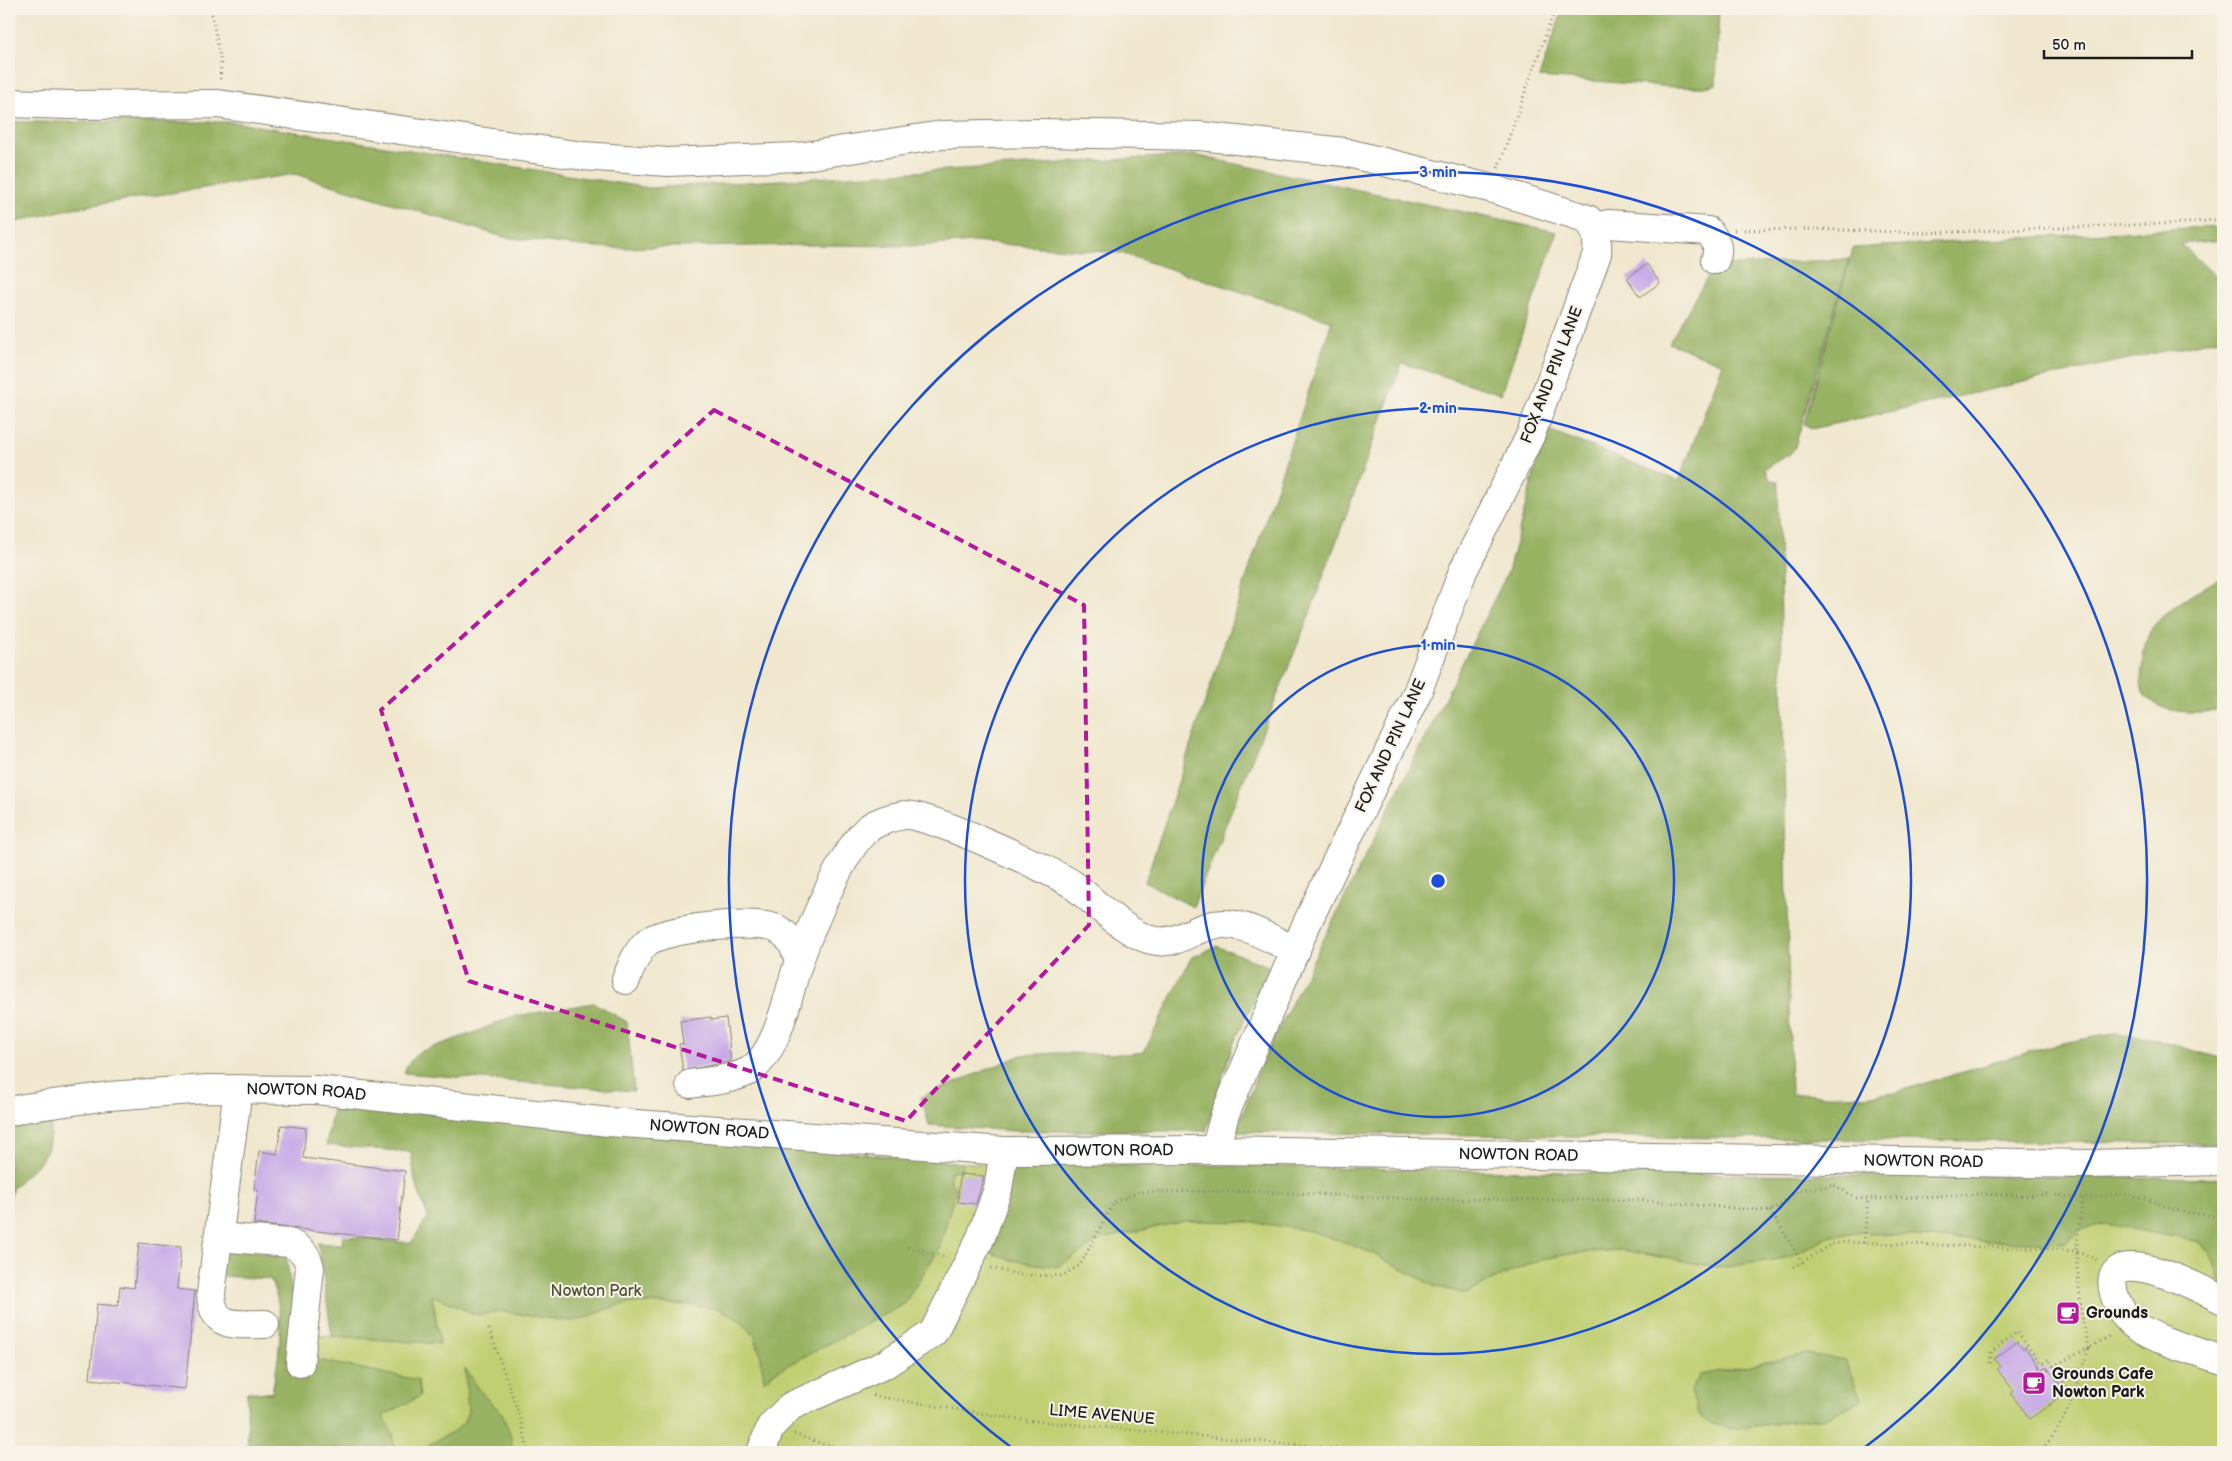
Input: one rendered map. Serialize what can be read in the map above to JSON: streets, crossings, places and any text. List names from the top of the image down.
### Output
{
  "streets": {
    "street": ["FOX AND PIN LANE", "NOWTON ROAD"],
    "path": ["LIME AVENUE"]
  },
  "crossings": [
    ["FOX AND PIN LANE", "NOWTON ROAD"]
  ],
  "parks": ["Nowton Park"],
  "places": {
    "cafe": ["Grounds", "Grounds Cafe Nowton Park"]
  },
  "scale_bar": "50 m",
  "rings": ["3 min", "2 min", "1 min"]
}
